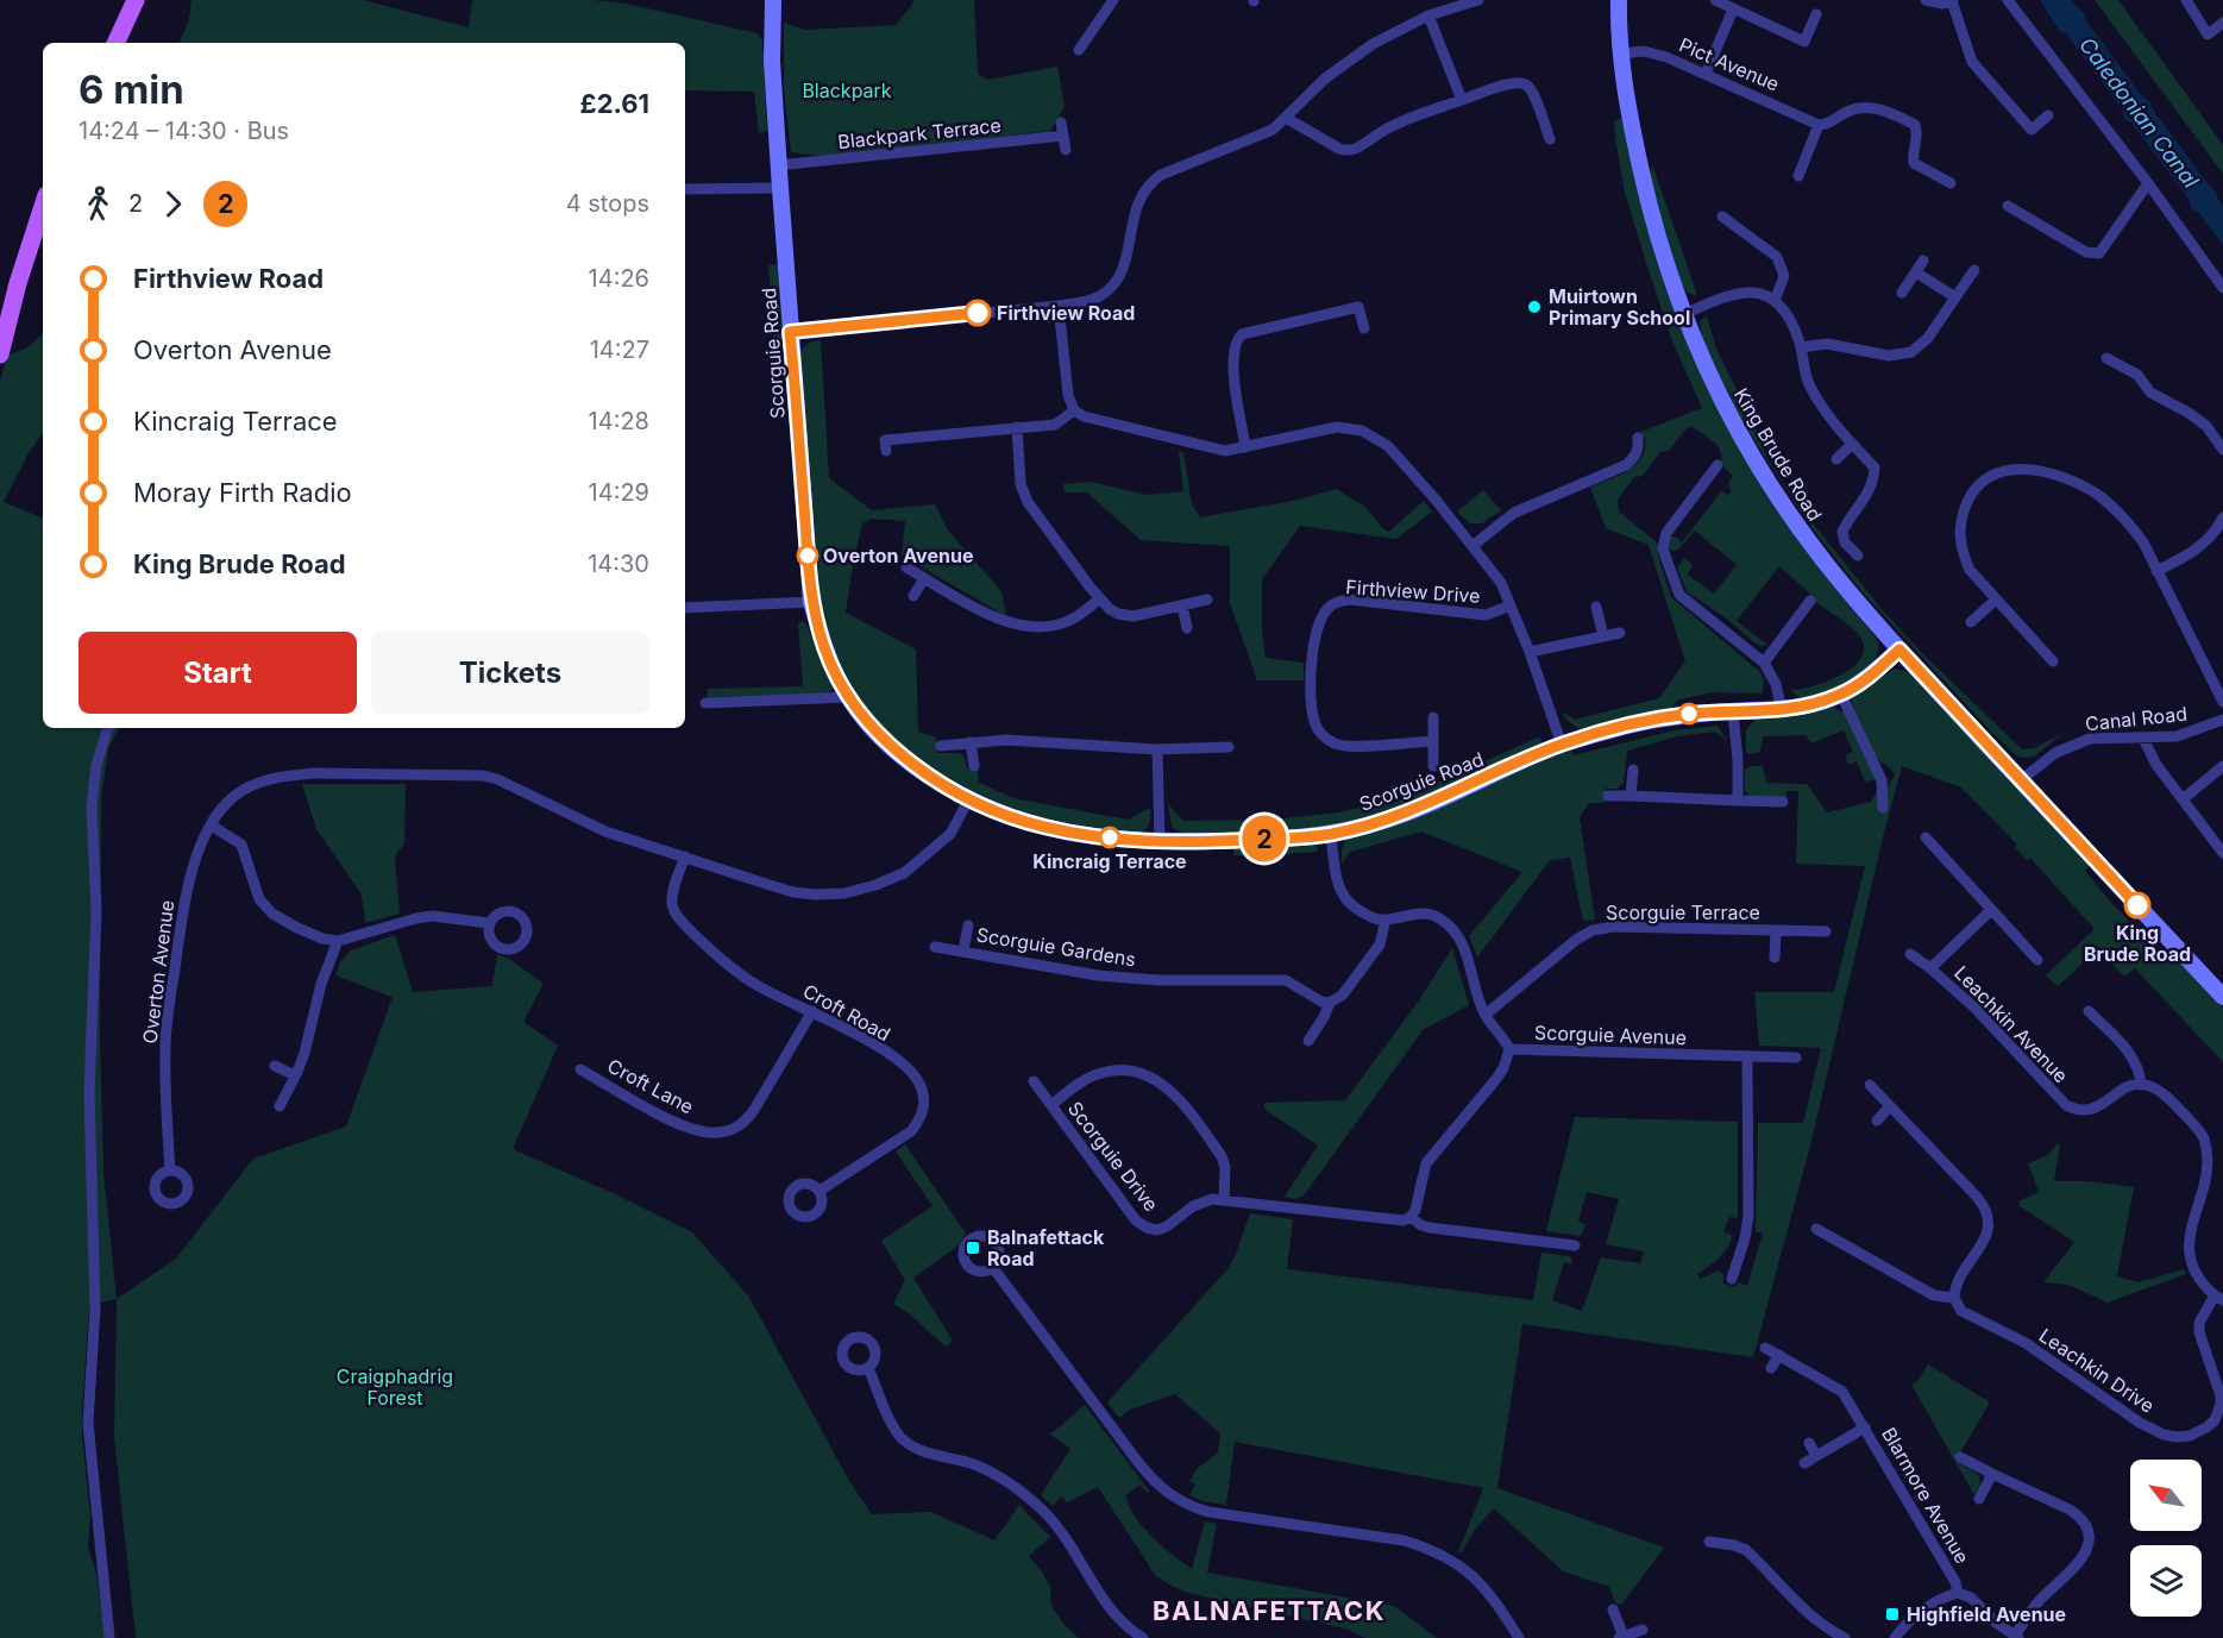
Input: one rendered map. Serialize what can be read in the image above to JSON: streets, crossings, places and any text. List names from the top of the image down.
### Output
{
  "streets": {
    "street": [
      "Pict Avenue",
      "Blackpark Terrace",
      "Scorguie Road",
      "King Brude Road",
      "Firthview Drive",
      "Canal Road",
      "Scorguie Terrace",
      "Scorguie Gardens",
      "Overton Avenue",
      "Croft Road",
      "Leachkin Avenue",
      "Scorguie Avenue",
      "Croft Lane",
      "Scorguie Drive",
      "Leachkin Drive",
      "Blarmore Avenue"
    ]
  },
  "crossings": [
    ["Pict Avenue", "King Brude Road"],
    ["Blackpark Terrace", "Scorguie Road"],
    ["Scorguie Road", "King Brude Road"],
    ["Scorguie Road", "Firthview Drive"],
    ["Scorguie Road", "Overton Avenue"],
    ["King Brude Road", "Canal Road"],
    ["Scorguie Terrace", "Scorguie Avenue"],
    ["Overton Avenue", "Croft Road"],
    ["Croft Road", "Croft Lane"]
  ],
  "districts": ["BALNAFETTACK"],
  "water": ["Caledonian Canal"],
  "parks": ["Blackpark", "Craigphadrig Forest"],
  "places": {
    "other": [
      "Muirtown Primary School",
      "Firthview Road",
      "Overton Avenue",
      "Kincraig Terrace",
      "King Brude Road"
    ],
    "transit": ["Balnafettack Road", "Highfield Avenue"]
  },
  "lines": ["bus line 2"],
  "north": "top left",
  "page": {
    "on_map": "2",
    "heading": ["6 min", "14:24 – 14:30 · Bus", "£2.61"],
    "legs": ["2", "2", "4 stops"],
    "list": [
      {
        "name": "Firthview Road",
        "value": "14:26"
      },
      {
        "name": "Overton Avenue",
        "value": "14:27"
      },
      {
        "name": "Kincraig Terrace",
        "value": "14:28"
      },
      {
        "name": "Moray Firth Radio",
        "value": "14:29"
      },
      {
        "name": "King Brude Road",
        "value": "14:30"
      }
    ],
    "buttons": ["Start", "Tickets"]
  }
}
